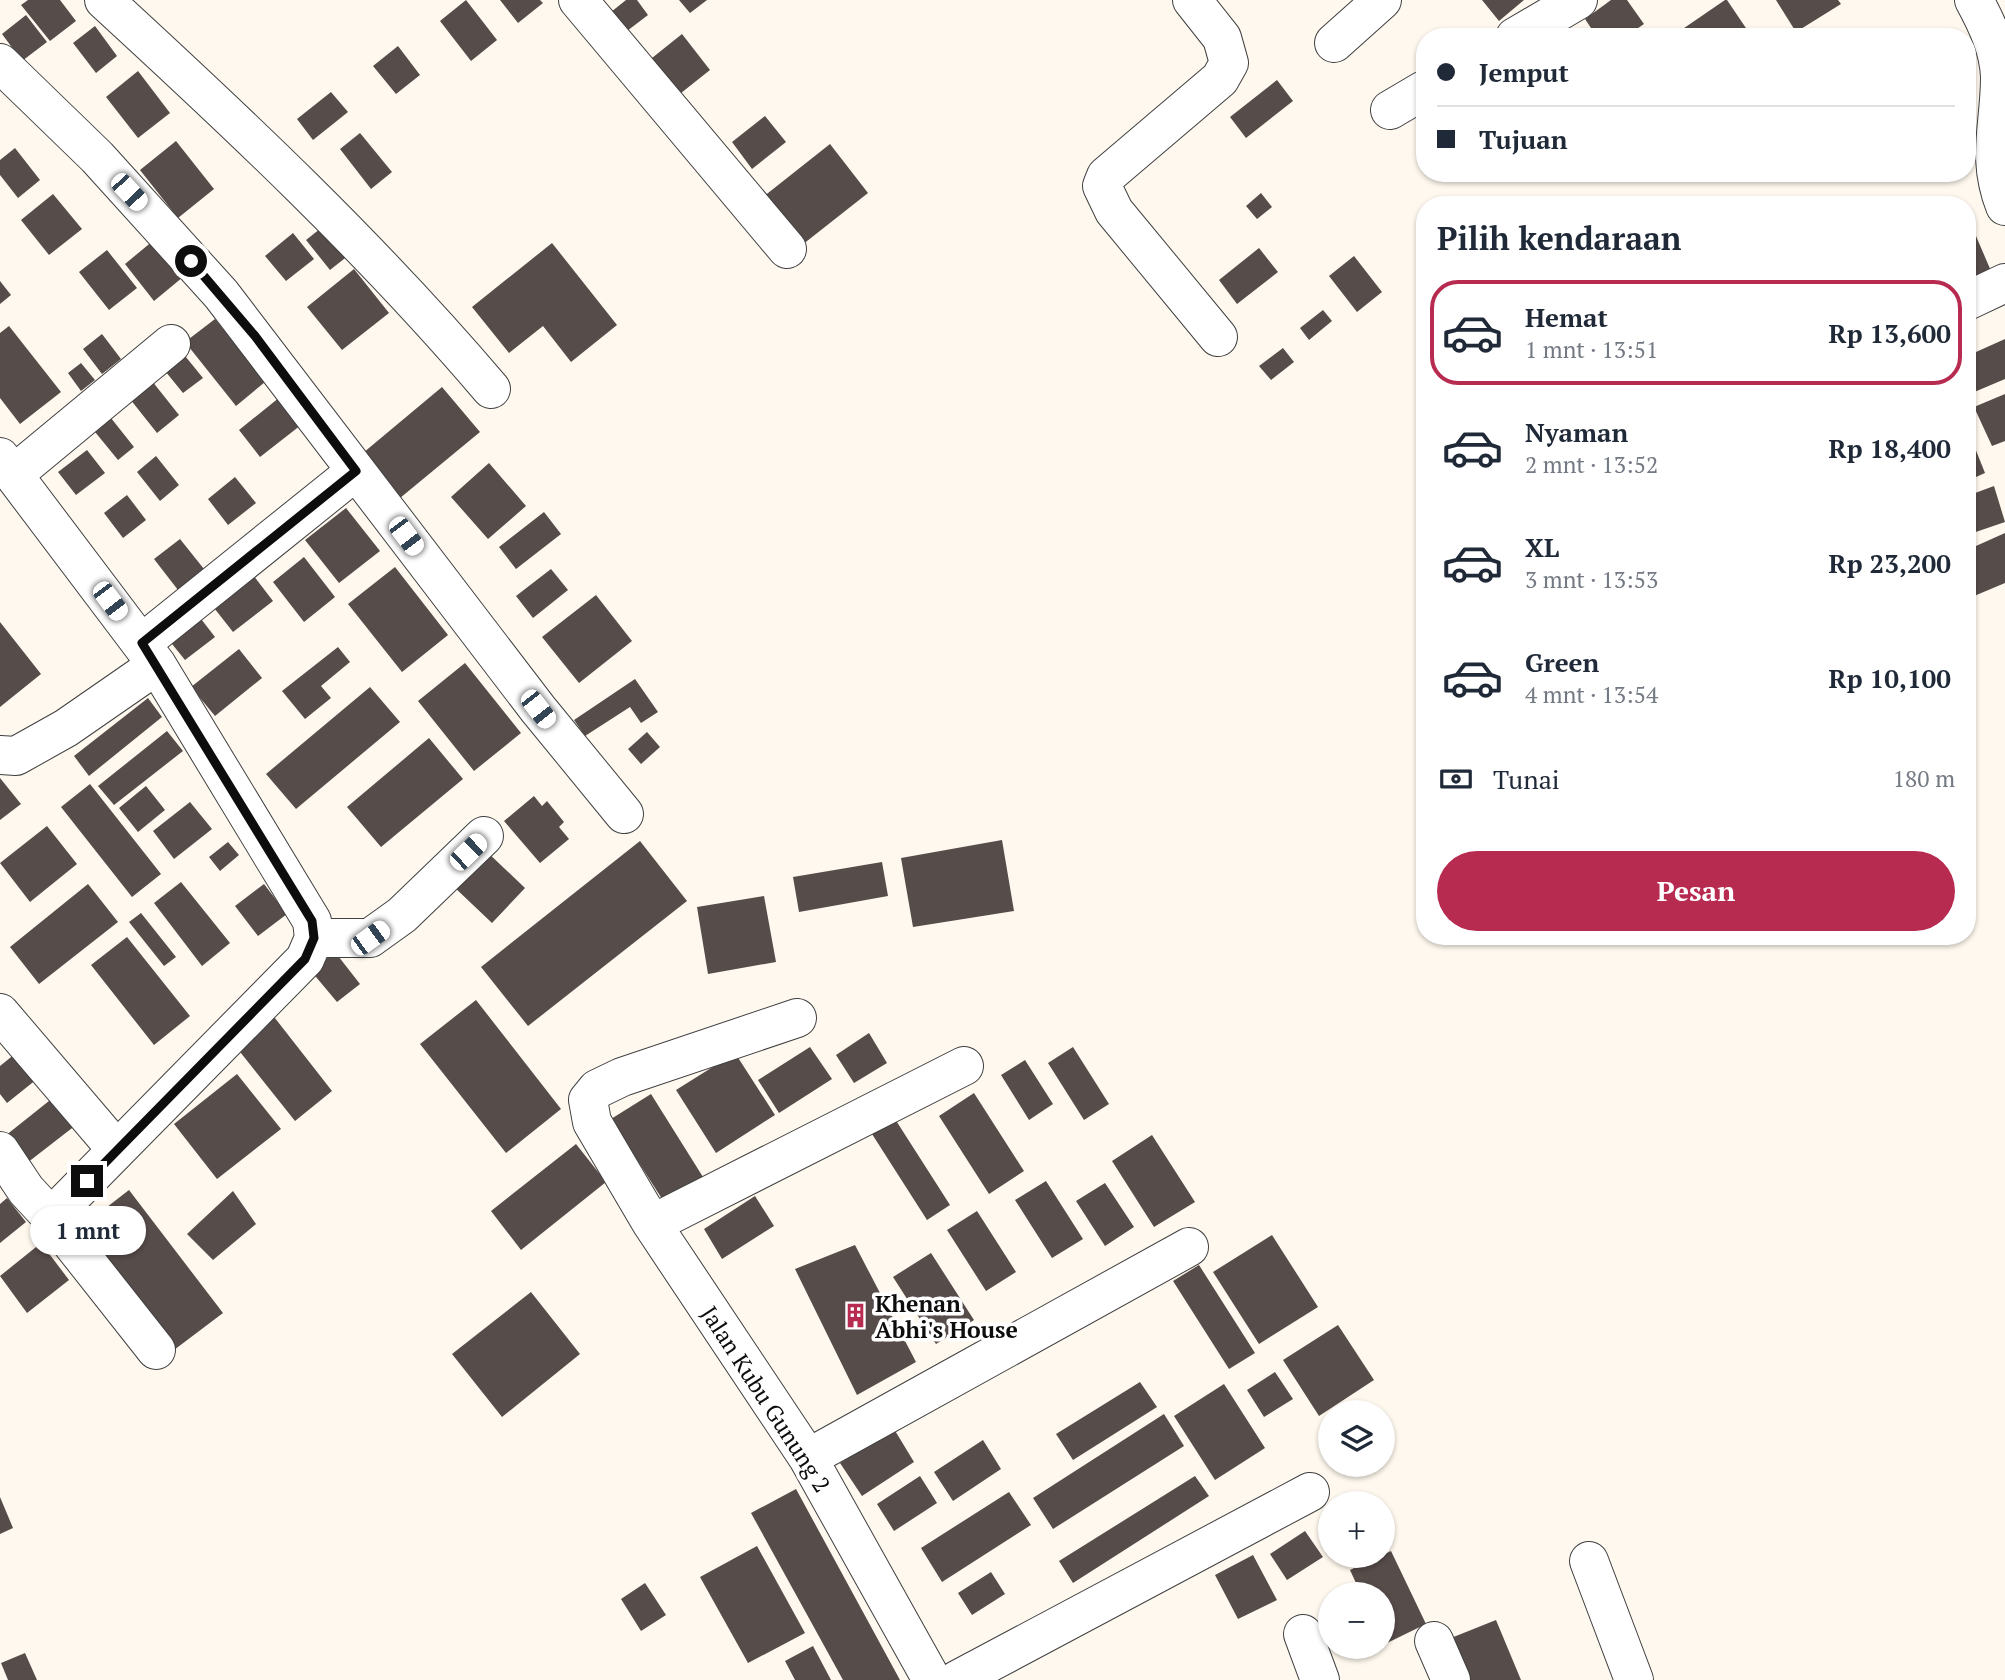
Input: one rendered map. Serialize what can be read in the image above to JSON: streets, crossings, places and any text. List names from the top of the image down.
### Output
{
  "streets": {
    "street": ["Jalan Kubu Gunung 2"]
  },
  "places": {
    "building": ["Khenan Abhi's House"]
  },
  "page": {
    "banner": ["Jemput", "Tujuan"],
    "heading": "Pilih kendaraan",
    "list": [
      {
        "name": "Hemat",
        "note": "1 mnt · 13:51",
        "value": "Rp 13,600"
      },
      {
        "name": "Nyaman",
        "note": "2 mnt · 13:52",
        "value": "Rp 18,400"
      },
      {
        "name": "XL",
        "note": "3 mnt · 13:53",
        "value": "Rp 23,200"
      },
      {
        "name": "Green",
        "note": "4 mnt · 13:54",
        "value": "Rp 10,100"
      }
    ],
    "pay": ["Tunai", "180 m"],
    "buttons": "Pesan",
    "bubble": "1 mnt",
    "map_buttons": ["+", "−"]
  }
}
